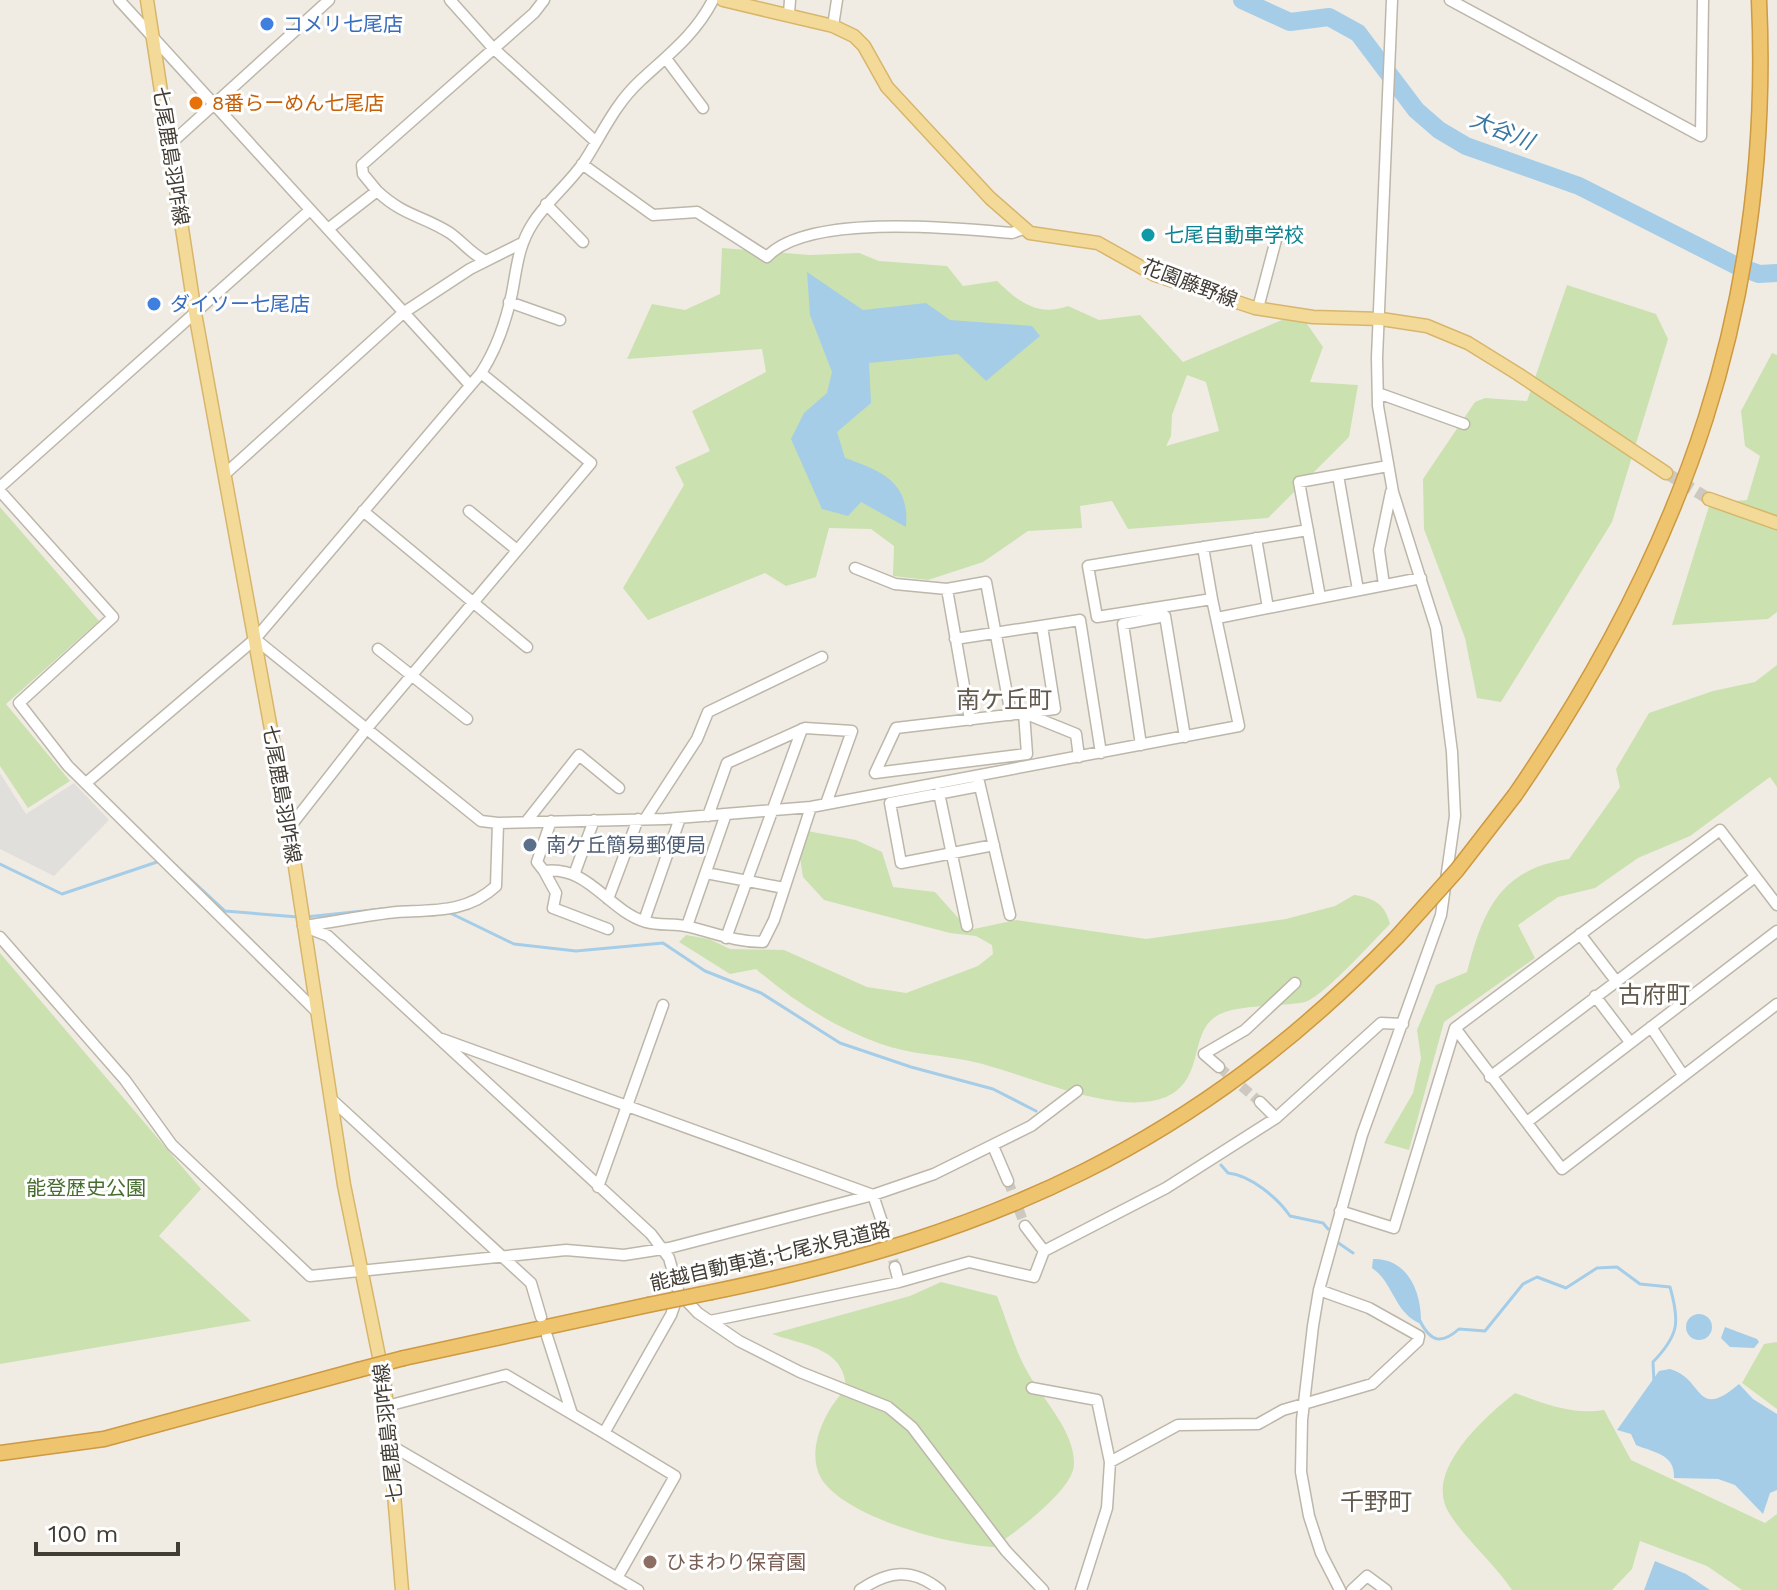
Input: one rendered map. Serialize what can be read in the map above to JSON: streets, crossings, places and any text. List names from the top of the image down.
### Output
{
  "streets": {
    "highway": ["能越自動車道;七尾氷見道路"],
    "main road": ["七尾鹿島羽咋線", "花園藤野線"]
  },
  "districts": ["南ケ丘町", "古府町", "千野町"],
  "water": ["大谷川"],
  "parks": ["能登歴史公園"],
  "places": [
    "コメリ七尾店",
    "8番らーめん七尾店",
    "七尾自動車学校",
    "ダイソー七尾店",
    "南ケ丘簡易郵便局",
    "ひまわり保育園"
  ],
  "scale_bar": "100 m"
}
